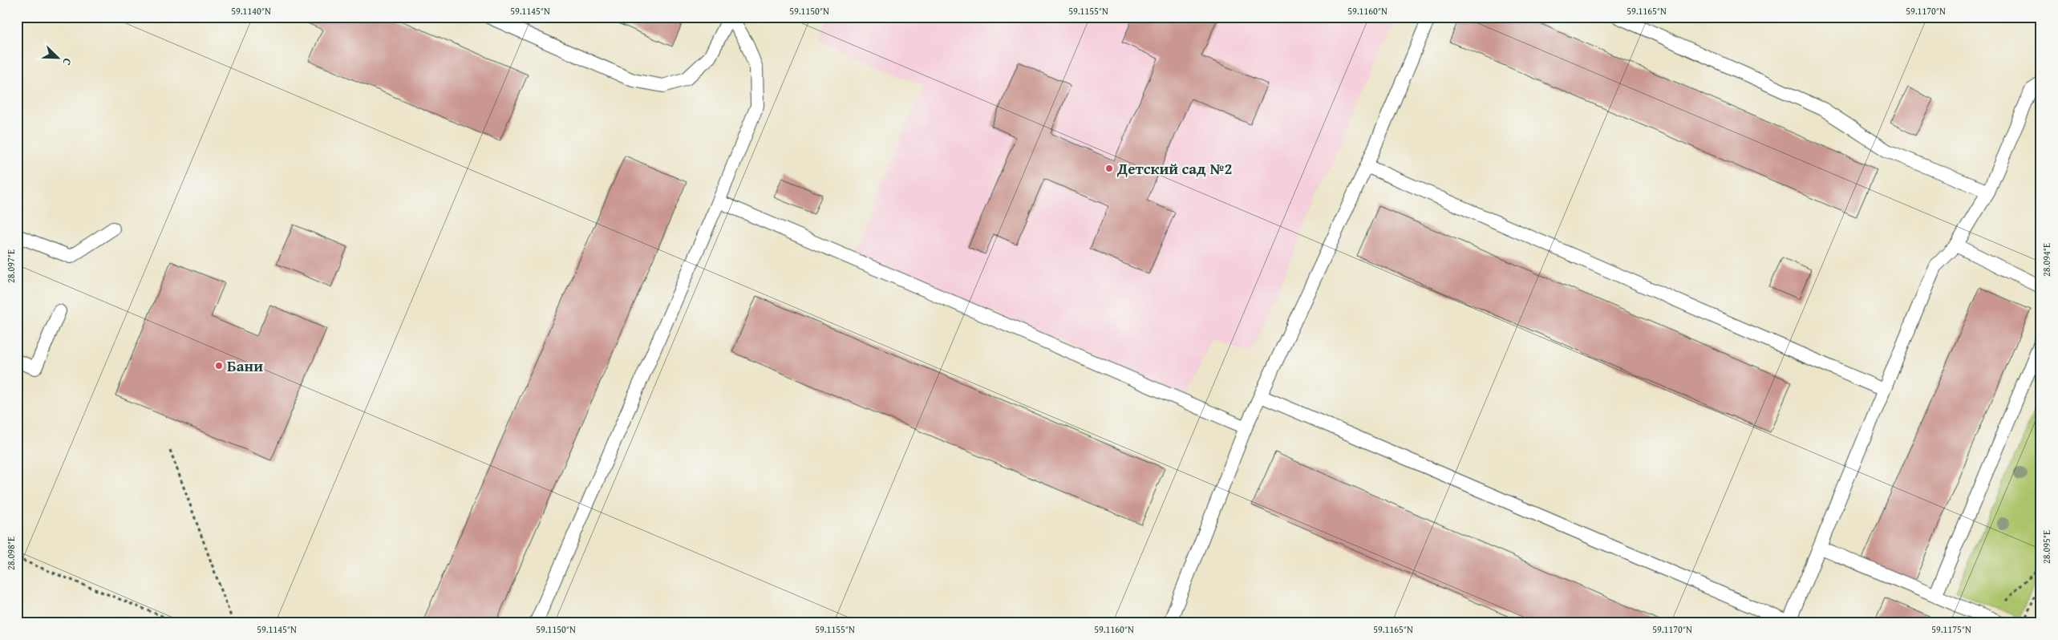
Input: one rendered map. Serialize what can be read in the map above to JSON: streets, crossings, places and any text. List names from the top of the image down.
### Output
{
  "places": ["Детский сад №2", "Бани"],
  "north": "bottom right",
  "coordinates": [
    "59.1140°N",
    "59.1145°N",
    "59.1150°N",
    "59.1155°N",
    "59.1160°N",
    "59.1165°N",
    "59.1170°N",
    "28.094°E",
    "28.097°E",
    "28.095°E",
    "28.098°E",
    "59.1175°N"
  ]
}
